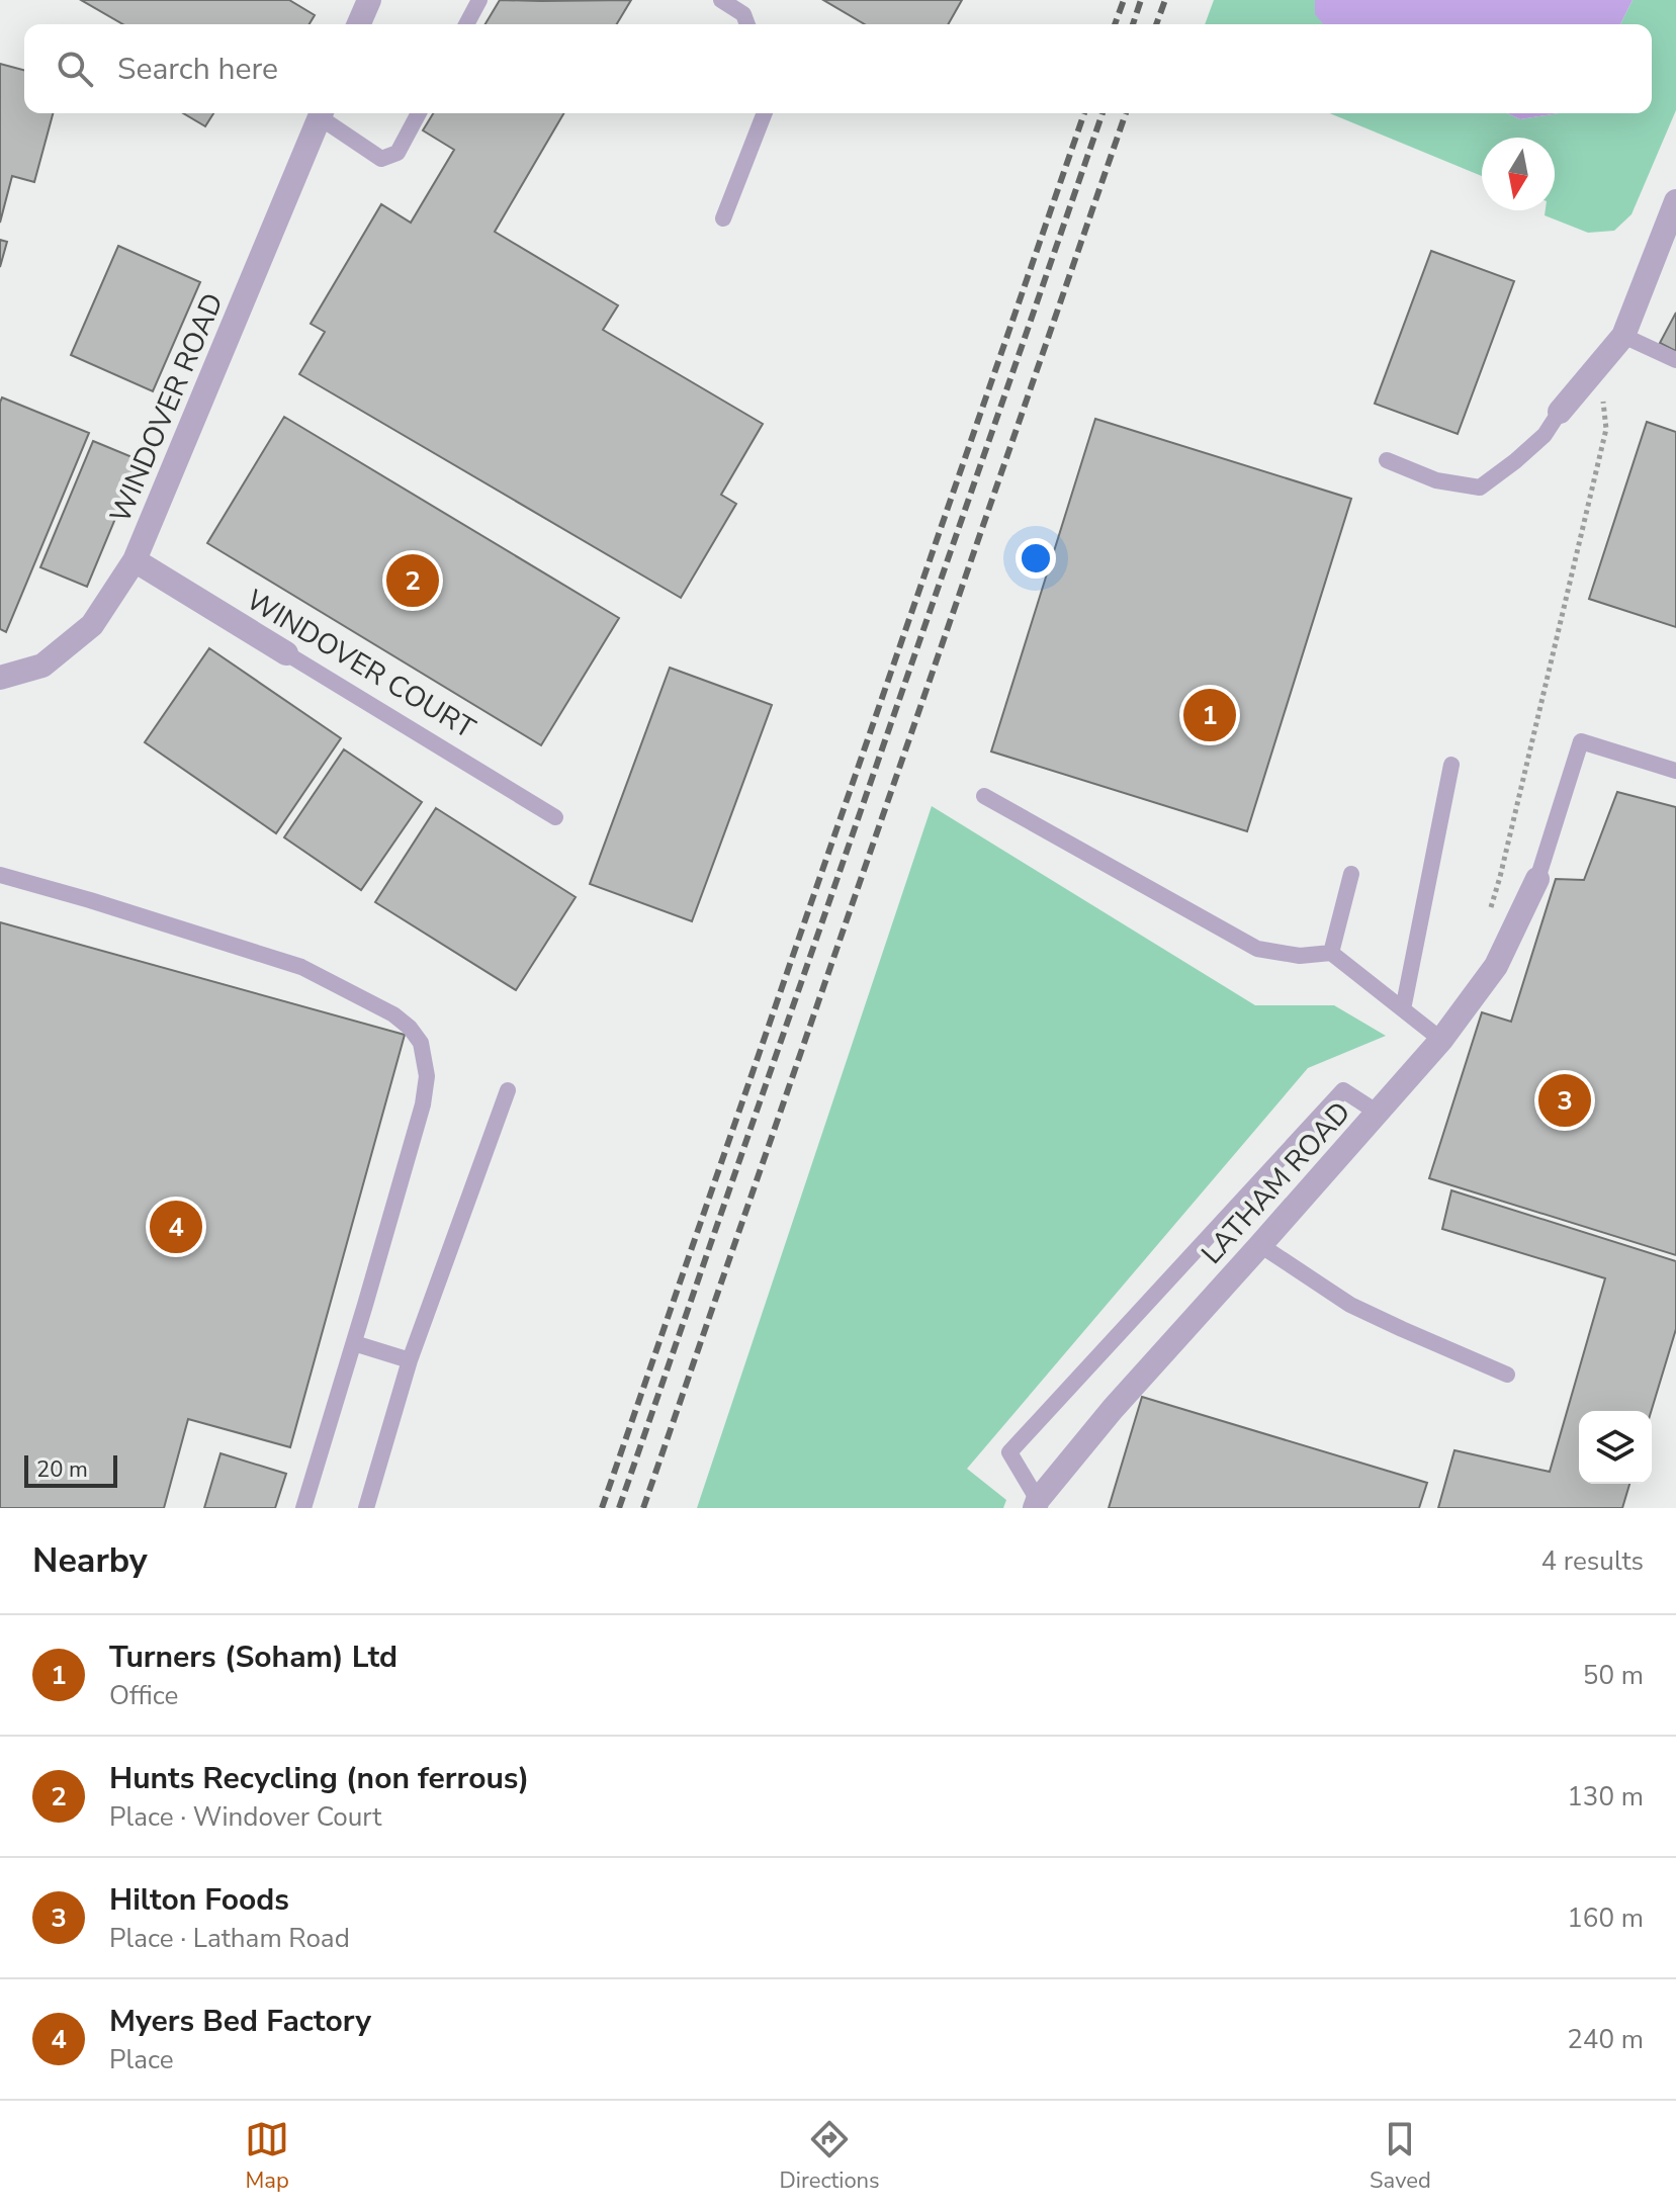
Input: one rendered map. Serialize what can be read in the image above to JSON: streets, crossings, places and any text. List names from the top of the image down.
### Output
{
  "streets": {
    "street": ["WINDOVER ROAD", "WINDOVER COURT", "LATHAM ROAD"]
  },
  "crossings": [
    ["WINDOVER ROAD", "WINDOVER COURT"]
  ],
  "scale_bar": "20 m",
  "north": "bottom",
  "page": {
    "search": "Search here",
    "pins": [
      "2",
      "1",
      "3",
      "4"
    ],
    "scale": "20 m",
    "heading": ["Nearby", "4 results"],
    "list": [
      {
        "mark": "1",
        "name": "Turners (Soham) Ltd",
        "note": "Office",
        "value": "50 m"
      },
      {
        "mark": "2",
        "name": "Hunts Recycling (non ferrous)",
        "note": "Place · Windover Court",
        "value": "130 m"
      },
      {
        "mark": "3",
        "name": "Hilton Foods",
        "note": "Place · Latham Road",
        "value": "160 m"
      },
      {
        "mark": "4",
        "name": "Myers Bed Factory",
        "note": "Place",
        "value": "240 m"
      }
    ],
    "nav": ["Map", "Directions", "Saved"]
  }
}
